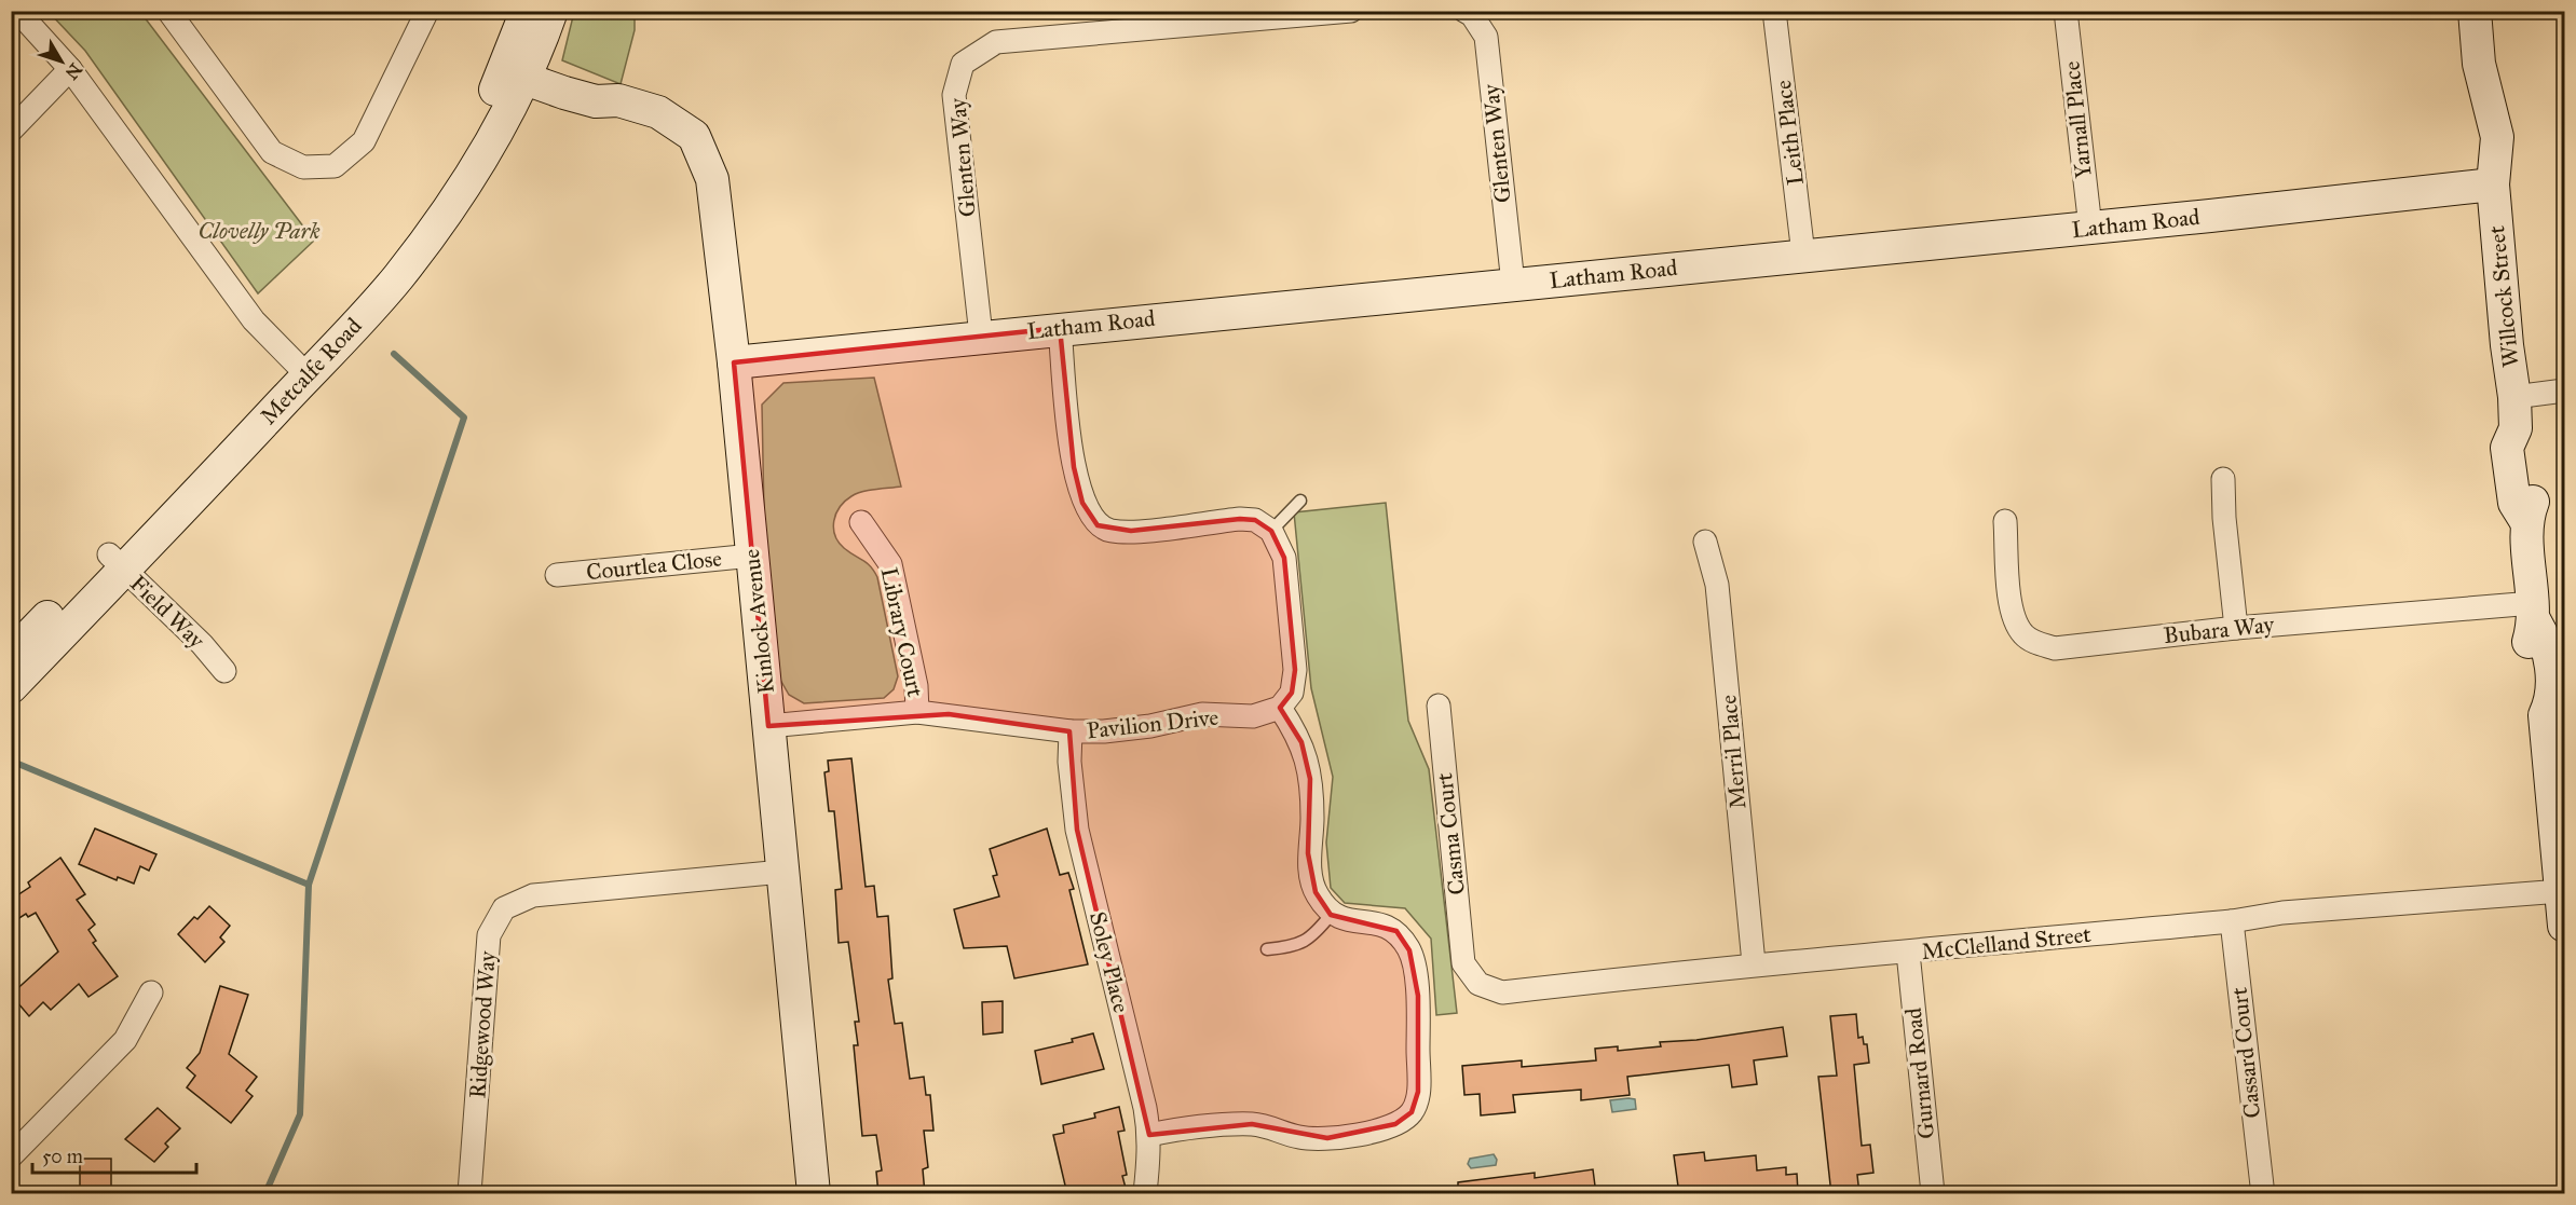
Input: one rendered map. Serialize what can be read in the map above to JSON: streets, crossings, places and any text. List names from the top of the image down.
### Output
{
  "streets": {
    "street": [
      "Yarnall Place",
      "Leith Place",
      "Glenten Way",
      "Latham Road",
      "Willcock Street",
      "Metcalfe Road",
      "Courtlea Close",
      "Field Way",
      "Kinlock Avenue",
      "Bubara Way",
      "Library Court",
      "Pavilion Drive",
      "Merril Place",
      "Casma Court",
      "McClelland Street",
      "Soley Place",
      "Ridgewood Way",
      "Cassard Court",
      "Gurnard Road"
    ]
  },
  "crossings": [
    ["Yarnall Place", "Latham Road"],
    ["Leith Place", "Latham Road"],
    ["Glenten Way", "Latham Road"],
    ["Latham Road", "Willcock Street"],
    ["Latham Road", "Kinlock Avenue"],
    ["Willcock Street", "Bubara Way"],
    ["Willcock Street", "McClelland Street"],
    ["Metcalfe Road", "Field Way"],
    ["Metcalfe Road", "Kinlock Avenue"],
    ["Courtlea Close", "Kinlock Avenue"],
    ["Kinlock Avenue", "Pavilion Drive"],
    ["Kinlock Avenue", "Ridgewood Way"],
    ["Library Court", "Pavilion Drive"],
    ["Pavilion Drive", "Soley Place"],
    ["Merril Place", "McClelland Street"],
    ["Casma Court", "McClelland Street"],
    ["McClelland Street", "Cassard Court"],
    ["McClelland Street", "Gurnard Road"]
  ],
  "parks": ["Clovelly Park"],
  "scale_bar": "50 m",
  "north": "bottom right"
}
